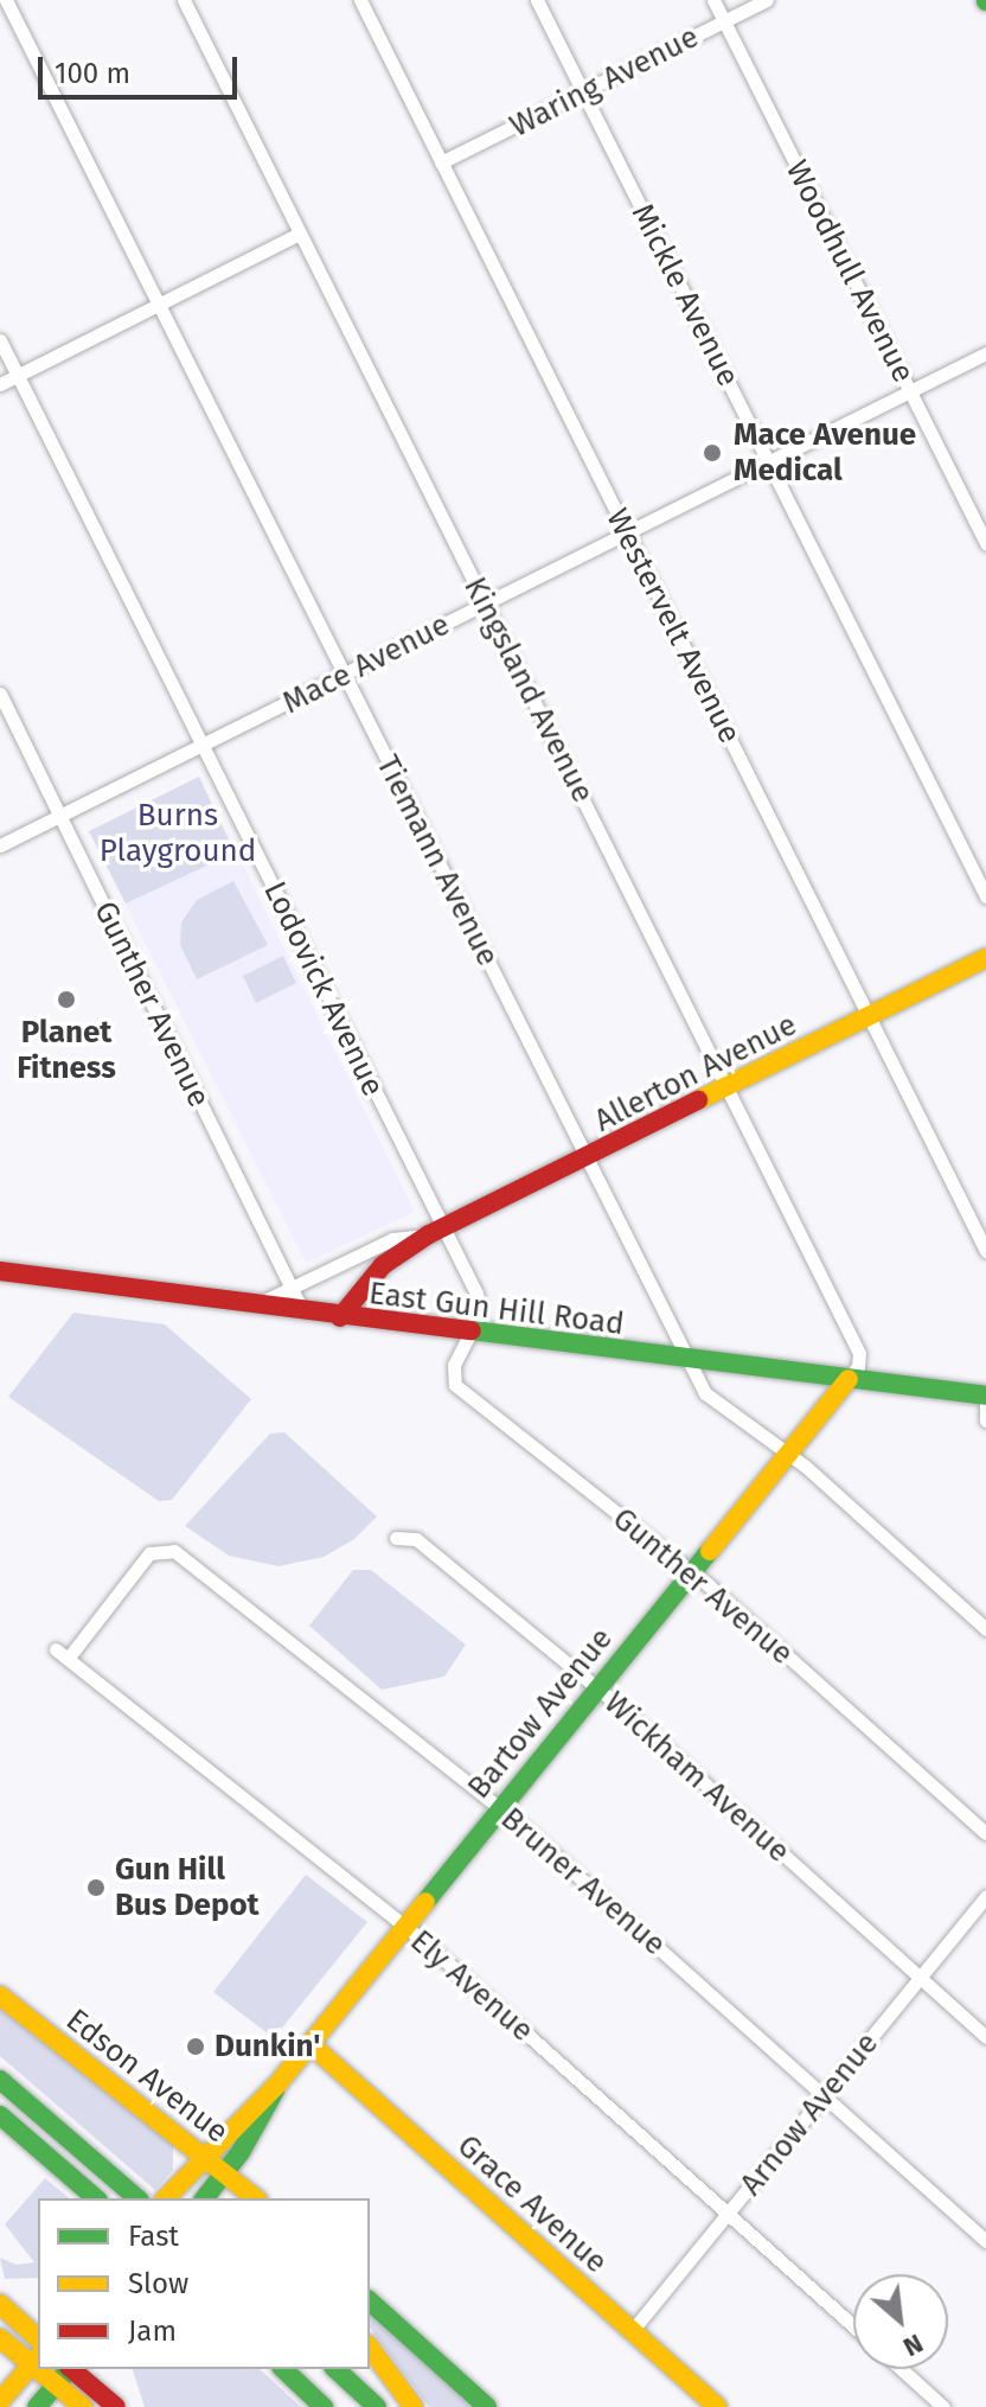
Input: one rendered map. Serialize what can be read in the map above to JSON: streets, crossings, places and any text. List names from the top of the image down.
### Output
{
  "streets": {
    "main road": [
      "Allerton Avenue",
      "East Gun Hill Road",
      "Bartow Avenue",
      "Edson Avenue",
      "Grace Avenue"
    ],
    "street": [
      "Waring Avenue",
      "Woodhull Avenue",
      "Mickle Avenue",
      "Westervelt Avenue",
      "Mace Avenue",
      "Kingsland Avenue",
      "Tiemann Avenue",
      "Lodovick Avenue",
      "Gunther Avenue",
      "Wickham Avenue",
      "Bruner Avenue",
      "Ely Avenue",
      "Arnow Avenue"
    ]
  },
  "crossings": [
    ["Waring Avenue", "Woodhull Avenue"],
    ["Waring Avenue", "Mickle Avenue"],
    ["Waring Avenue", "Westervelt Avenue"],
    ["Woodhull Avenue", "Mace Avenue"],
    ["Mickle Avenue", "Mace Avenue"],
    ["Westervelt Avenue", "Mace Avenue"],
    ["Westervelt Avenue", "Allerton Avenue"],
    ["Mace Avenue", "Kingsland Avenue"],
    ["Mace Avenue", "Tiemann Avenue"],
    ["Mace Avenue", "Lodovick Avenue"],
    ["Mace Avenue", "Gunther Avenue"],
    ["Kingsland Avenue", "Allerton Avenue"],
    ["Kingsland Avenue", "East Gun Hill Road"],
    ["Kingsland Avenue", "Bartow Avenue"],
    ["Tiemann Avenue", "Allerton Avenue"],
    ["Tiemann Avenue", "East Gun Hill Road"],
    ["Tiemann Avenue", "Bartow Avenue"],
    ["Lodovick Avenue", "Gunther Avenue"],
    ["Lodovick Avenue", "Allerton Avenue"],
    ["Lodovick Avenue", "East Gun Hill Road"],
    ["Gunther Avenue", "Allerton Avenue"],
    ["Gunther Avenue", "East Gun Hill Road"],
    ["Gunther Avenue", "Bartow Avenue"],
    ["Allerton Avenue", "East Gun Hill Road"],
    ["East Gun Hill Road", "Bartow Avenue"],
    ["Bartow Avenue", "Wickham Avenue"],
    ["Bartow Avenue", "Bruner Avenue"],
    ["Bartow Avenue", "Ely Avenue"],
    ["Bartow Avenue", "Edson Avenue"],
    ["Bartow Avenue", "Grace Avenue"],
    ["Wickham Avenue", "Arnow Avenue"],
    ["Bruner Avenue", "Ely Avenue"],
    ["Bruner Avenue", "Arnow Avenue"],
    ["Ely Avenue", "Arnow Avenue"],
    ["Arnow Avenue", "Grace Avenue"]
  ],
  "parks": ["Burns Playground"],
  "places": [
    "Mace Avenue Medical",
    "Planet Fitness",
    "Gun Hill Bus Depot",
    "Dunkin'"
  ],
  "legend": ["Fast", "Slow", "Jam"],
  "scale_bar": "100 m",
  "north": "bottom right"
}
